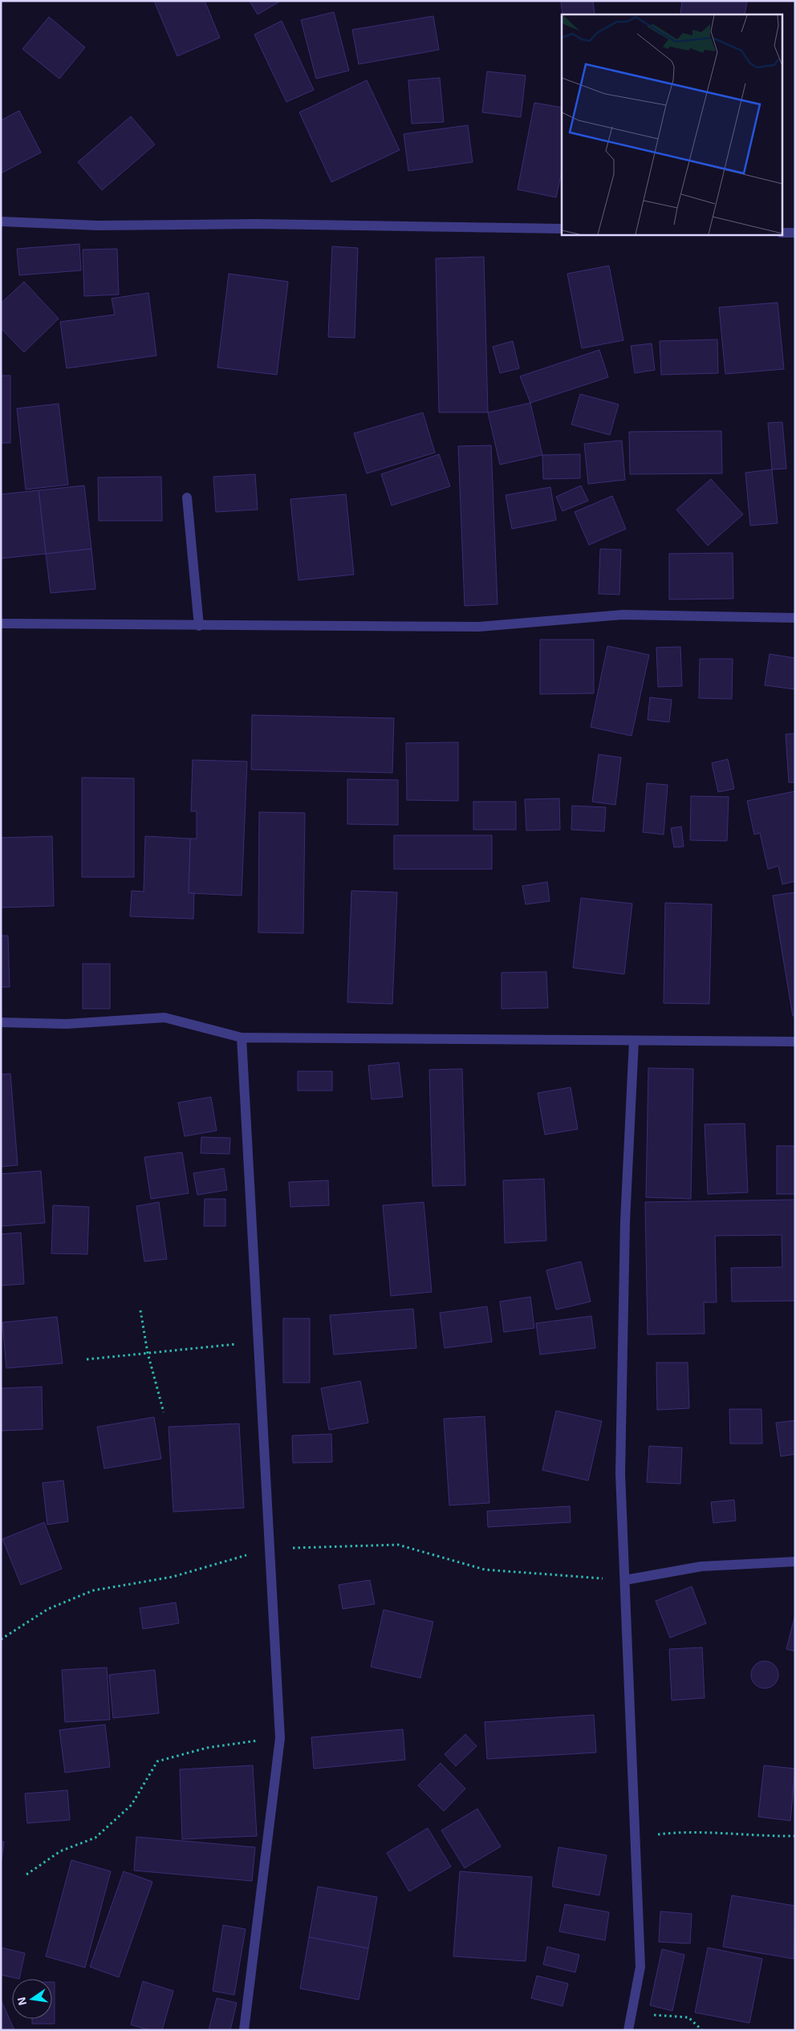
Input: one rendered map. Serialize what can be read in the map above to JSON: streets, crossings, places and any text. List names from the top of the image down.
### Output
{
  "north": "left"
}
